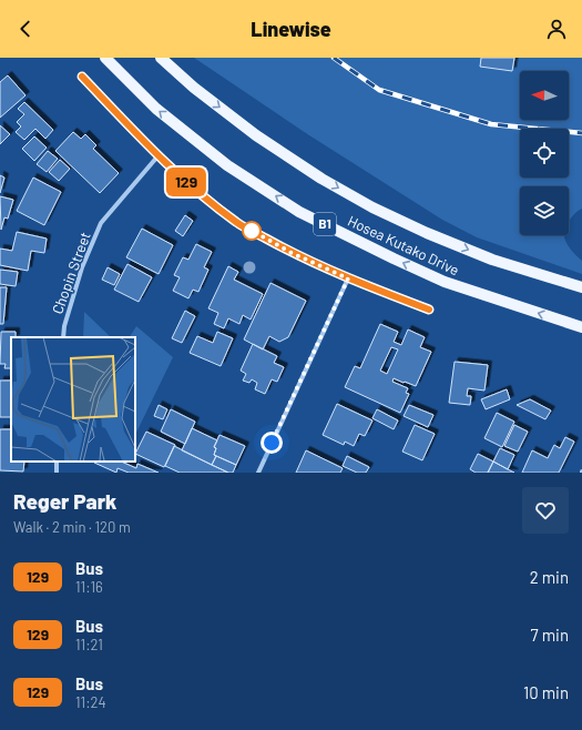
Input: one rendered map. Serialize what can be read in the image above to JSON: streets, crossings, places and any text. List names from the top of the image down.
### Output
{
  "streets": {
    "main road": ["B1", "Hosea Kutako Drive"],
    "street": ["Chopin Street"]
  },
  "lines": ["bus line 129"],
  "north": "left",
  "page": {
    "header": "Linewise",
    "on_map": "129",
    "heading": ["Reger Park", "Walk · 2 min · 120 m"],
    "list": [
      {
        "mark": "129",
        "name": "Bus",
        "note": "11:16",
        "value": "2 min"
      },
      {
        "mark": "129",
        "name": "Bus",
        "note": "11:21",
        "value": "7 min"
      },
      {
        "mark": "129",
        "name": "Bus",
        "note": "11:24",
        "value": "10 min"
      }
    ]
  }
}
